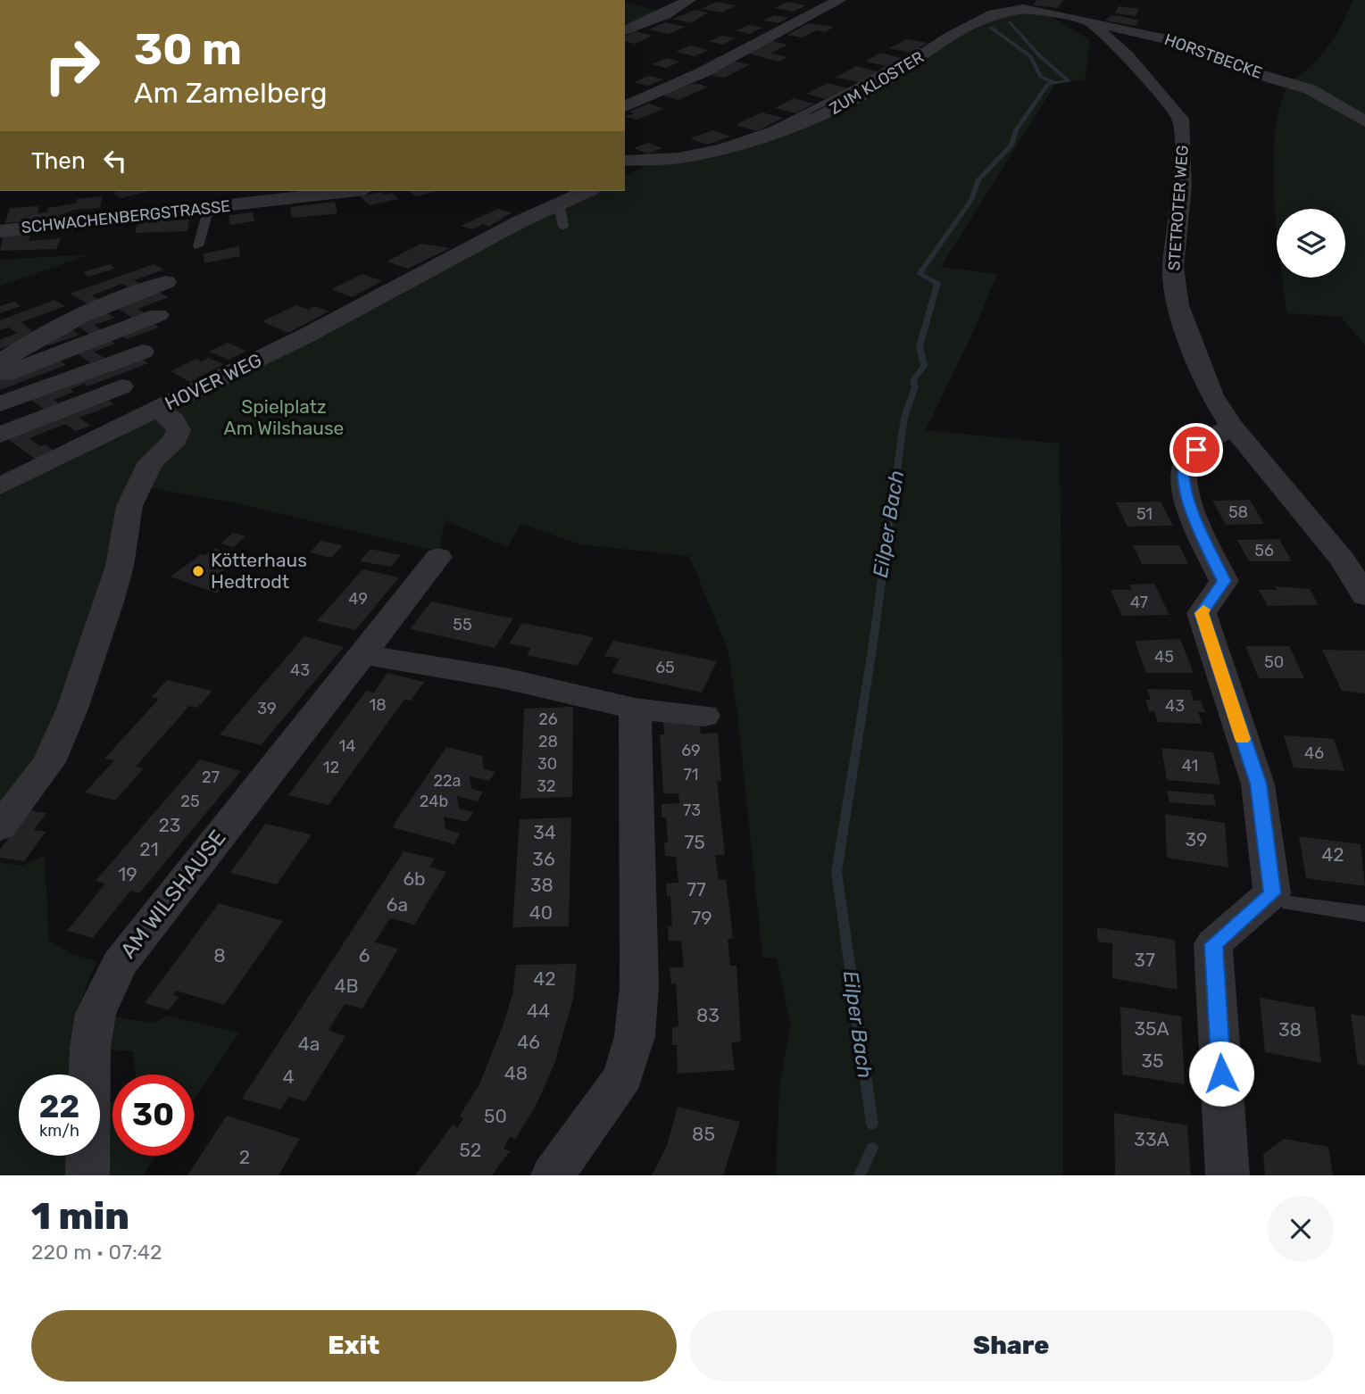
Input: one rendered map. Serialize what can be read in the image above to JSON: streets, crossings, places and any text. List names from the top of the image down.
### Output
{
  "streets": {
    "street": [
      "HORSTBECKE",
      "ZUM KLOSTER",
      "STETROTER WEG",
      "SCHWACHENBERGSTRASSE",
      "HOVER WEG",
      "AM WILSHAUSE"
    ]
  },
  "crossings": [
    ["HORSTBECKE", "ZUM KLOSTER"],
    ["HORSTBECKE", "STETROTER WEG"],
    ["ZUM KLOSTER", "STETROTER WEG"]
  ],
  "water": ["Eilper Bach"],
  "parks": ["Spielplatz Am Wilshause"],
  "places": ["Kötterhaus Hedtrodt"],
  "house_numbers": [
    "58",
    "51",
    "56",
    "49",
    "47",
    "55",
    "45",
    "50",
    "65",
    "43",
    "18",
    "43",
    "39",
    "26",
    "28",
    "14",
    "69",
    "46",
    "30",
    "41",
    "12",
    "71",
    "27",
    "22a",
    "32",
    "25",
    "24b",
    "73",
    "23",
    "34",
    "39",
    "75",
    "21",
    "42",
    "36",
    "19",
    "6b",
    "38",
    "77",
    "6a",
    "40",
    "79",
    "8",
    "6",
    "37",
    "42",
    "4B",
    "44",
    "83",
    "35A",
    "38",
    "46",
    "4a",
    "35",
    "48",
    "4",
    "50",
    "85",
    "33A",
    "52",
    "2"
  ],
  "page": {
    "turn": ["30 m", "Am Zamelberg"],
    "then": "Then",
    "speed": "22 km/h",
    "limit": "30",
    "heading": ["1 min", "220 m · 07:42"],
    "buttons": ["Exit", "Share"]
  }
}
